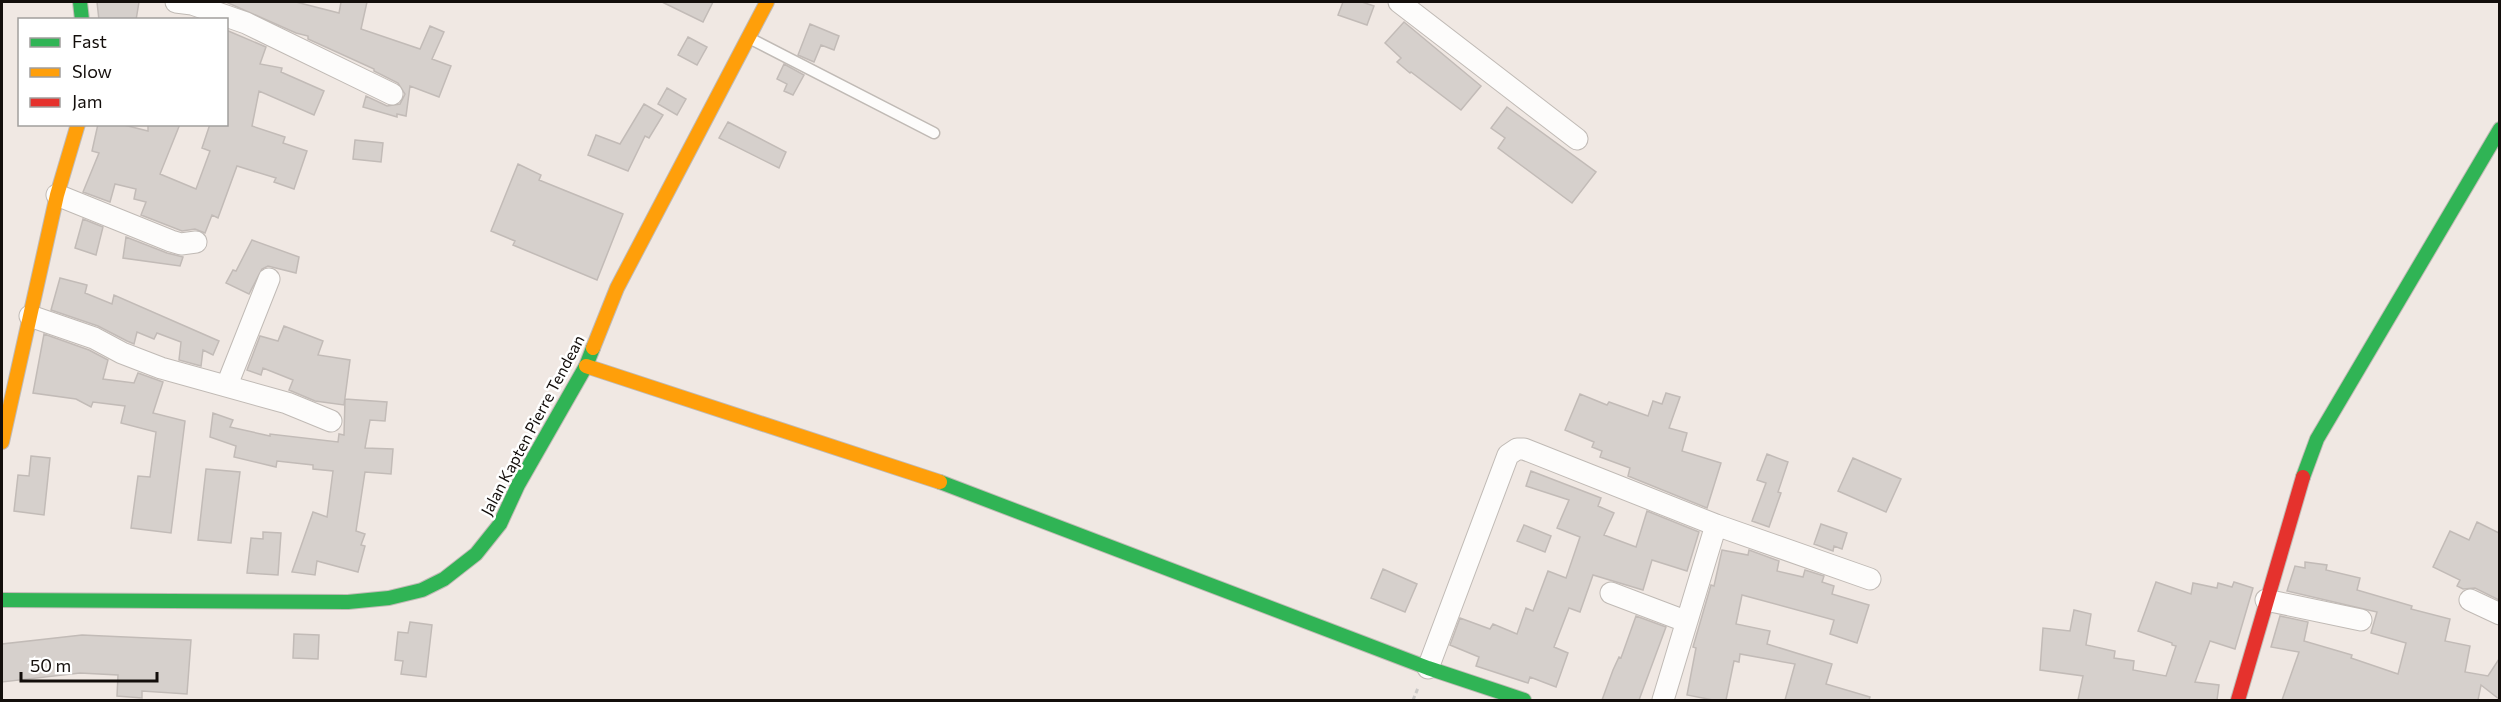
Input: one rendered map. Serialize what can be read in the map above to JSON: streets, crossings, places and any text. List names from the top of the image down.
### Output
{
  "streets": {
    "street": ["Jalan Kapten Pierre Tendean"]
  },
  "legend": ["Fast", "Slow", "Jam"],
  "scale_bar": "50 m"
}
